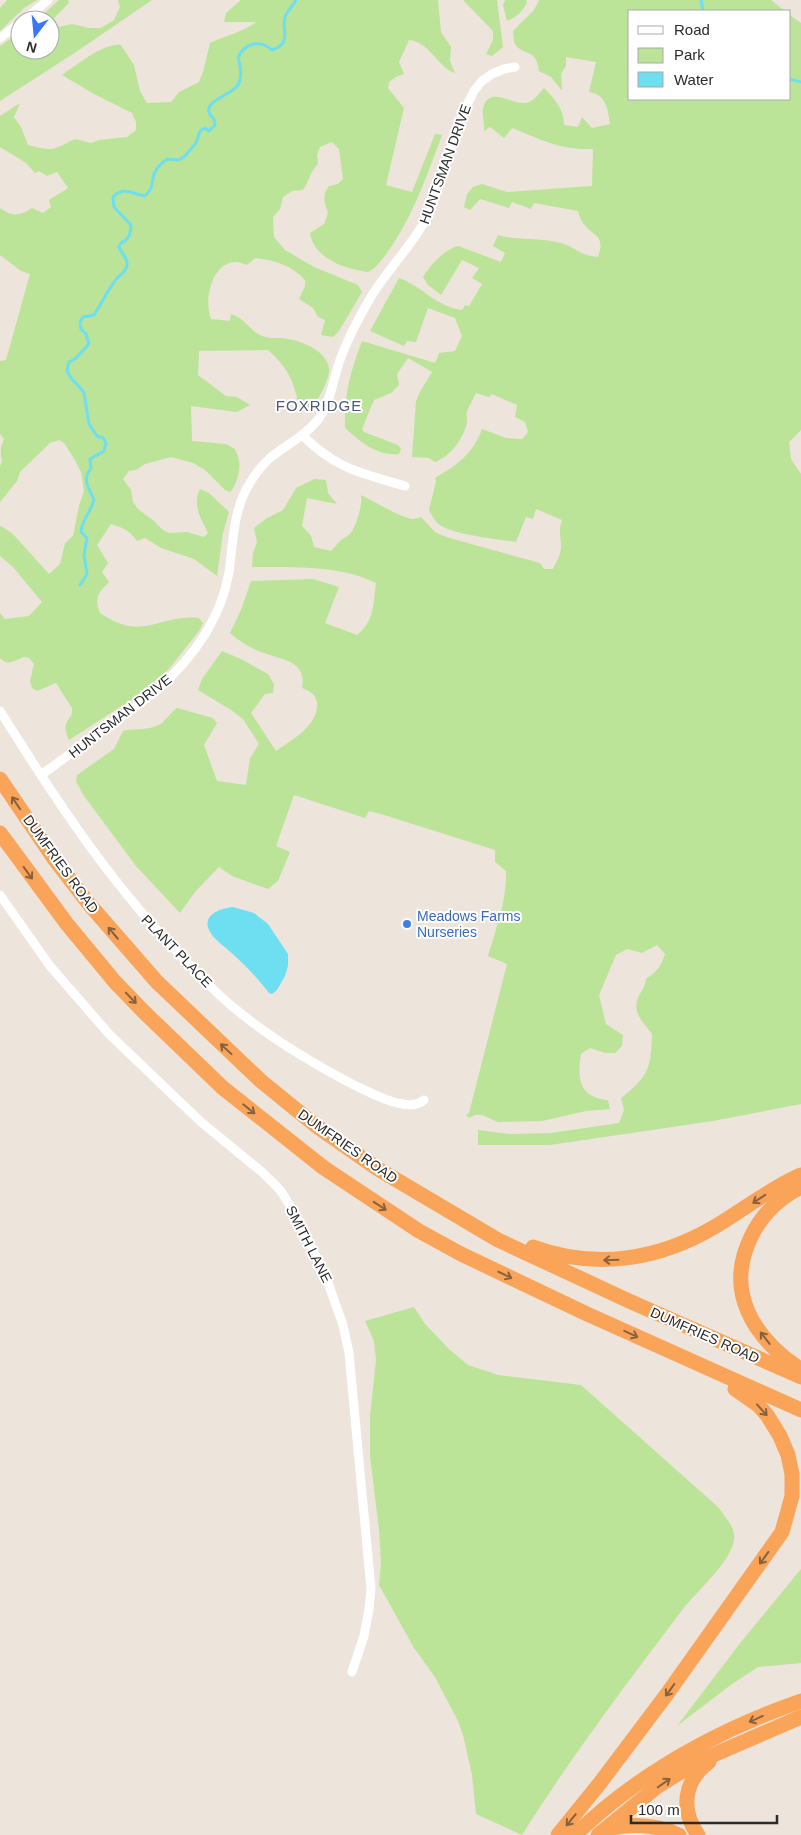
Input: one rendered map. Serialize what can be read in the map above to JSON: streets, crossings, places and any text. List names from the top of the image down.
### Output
{
  "streets": {
    "highway": ["DUMFRIES ROAD"],
    "street": ["HUNTSMAN DRIVE", "PLANT PLACE", "SMITH LANE"]
  },
  "crossings": [
    ["HUNTSMAN DRIVE", "PLANT PLACE"]
  ],
  "districts": ["FOXRIDGE"],
  "places": ["Meadows Farms Nurseries"],
  "legend": ["Road", "Park", "Water"],
  "scale_bar": "100 m",
  "north": "bottom"
}
